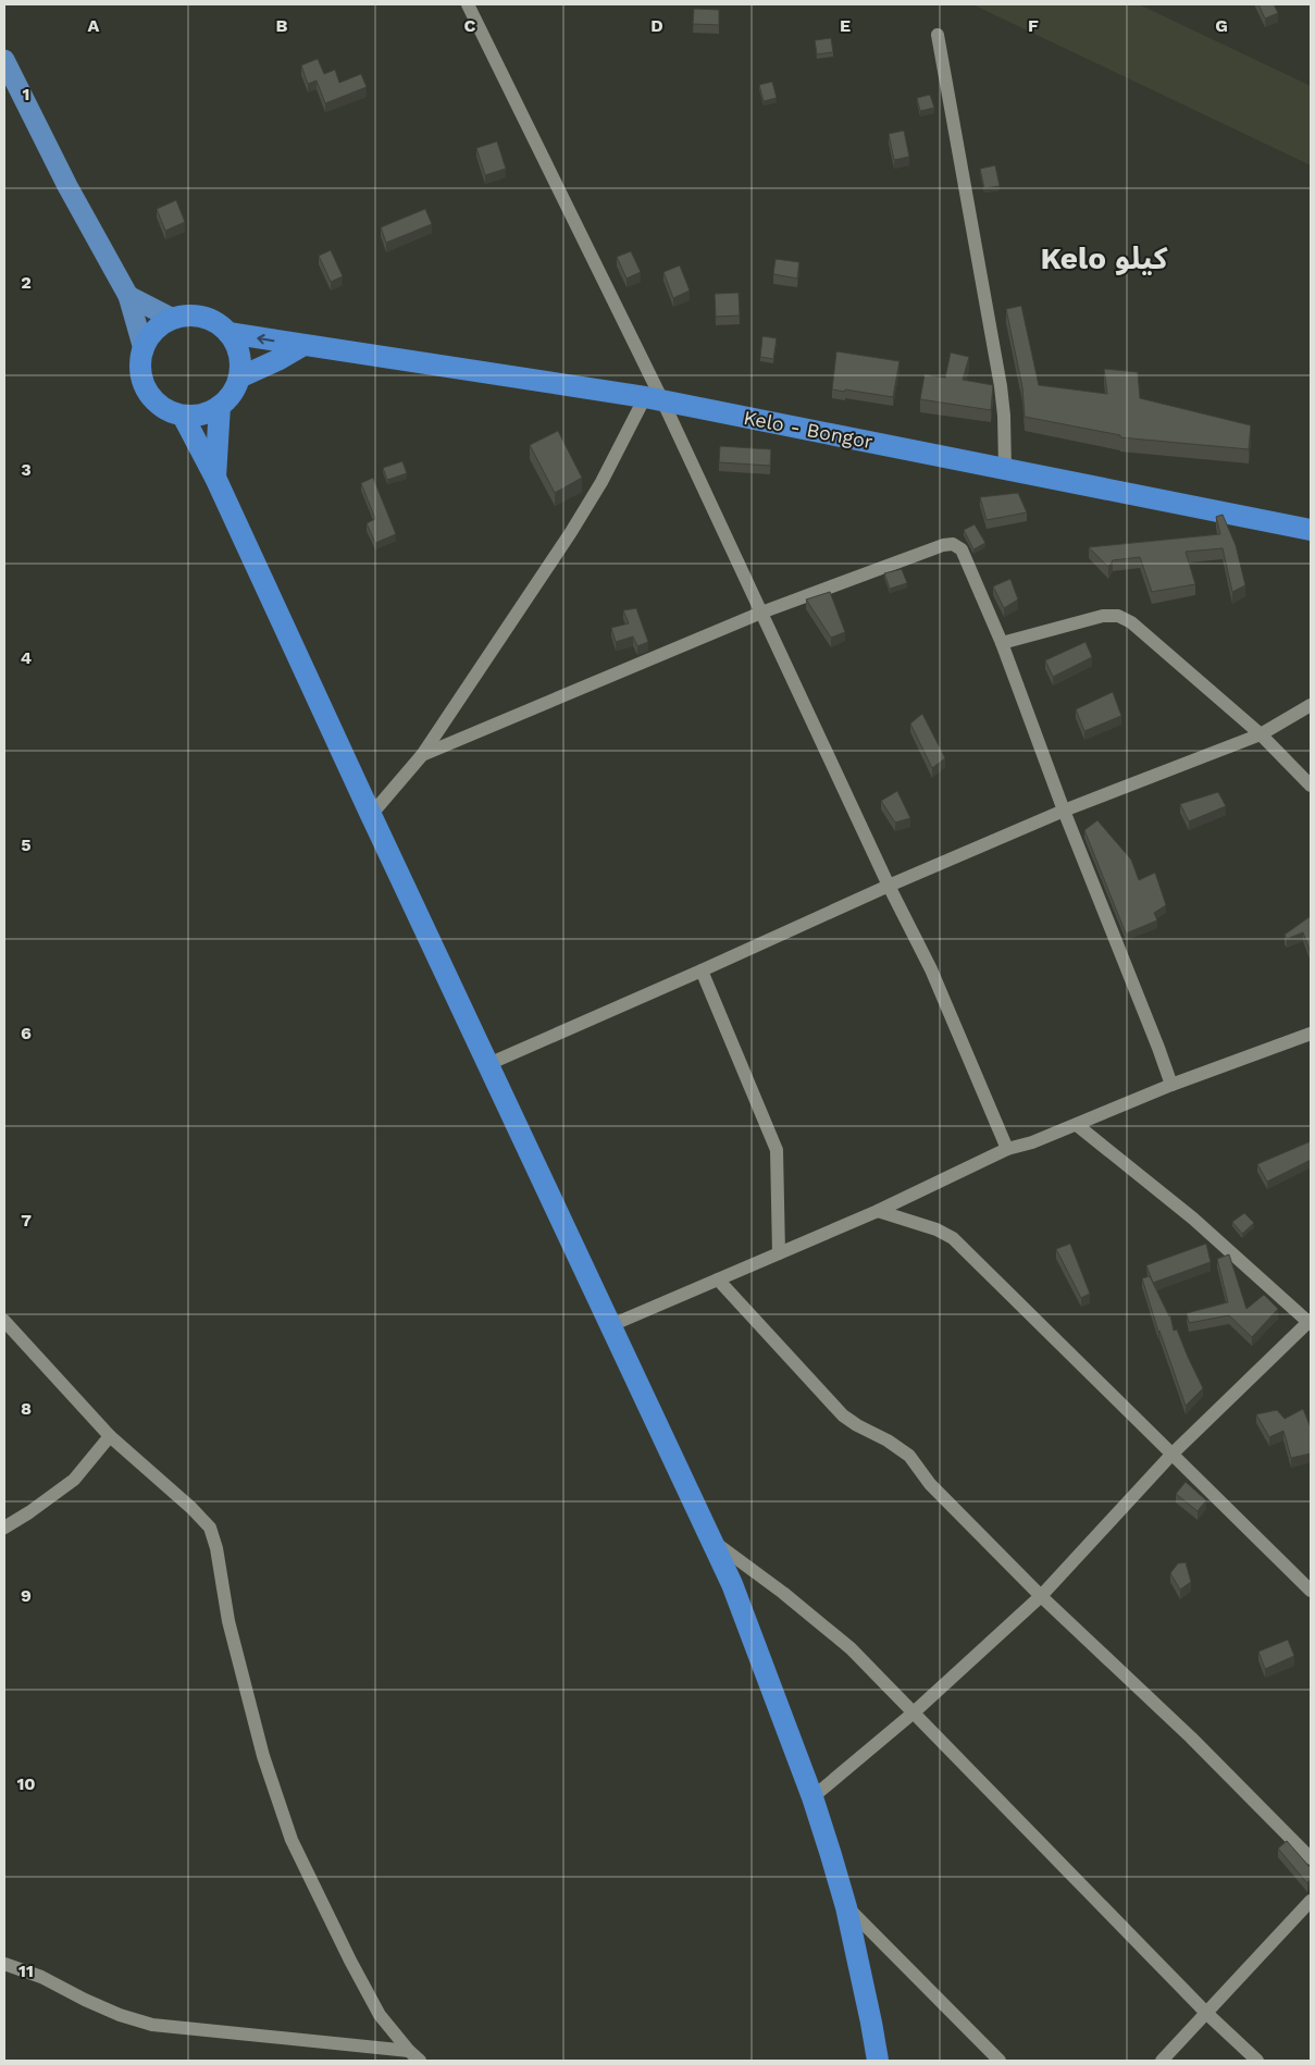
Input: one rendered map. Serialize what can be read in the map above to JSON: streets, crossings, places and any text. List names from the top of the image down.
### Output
{
  "streets": {
    "highway": ["Kelo - Bongor"]
  },
  "districts": ["Kelo كيلو"],
  "grid": {
    "columns": [
      "A",
      "B",
      "C",
      "D",
      "E",
      "F",
      "G"
    ],
    "rows": [
      "1",
      "2",
      "3",
      "4",
      "5",
      "6",
      "7",
      "8",
      "9",
      "10",
      "11"
    ]
  }
}
